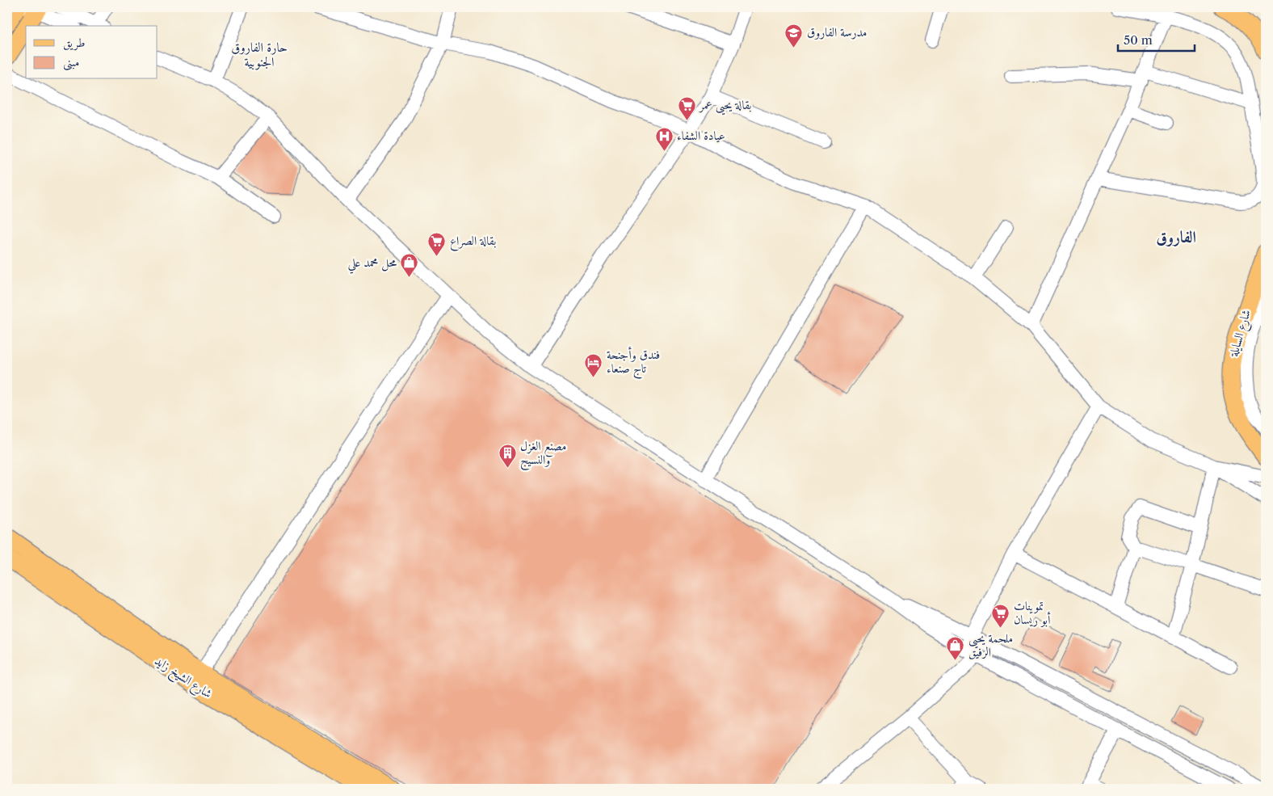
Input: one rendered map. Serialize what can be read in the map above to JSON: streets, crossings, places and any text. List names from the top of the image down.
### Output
{
  "streets": {
    "main road": ["شارع السايلة", "شارع الشيخ زايد"]
  },
  "districts": ["حارة الفاروق الجنوبية", "الفاروق"],
  "places": {
    "school or university": ["مدرسة الفاروق"],
    "supermarket": ["بقالة يحيى عمر", "بقالة الصراع", "تموينات أبو ريسان"],
    "hospital": ["عيادة الشفاء"],
    "shop": ["محل محمد علي", "ملحمة يحيى الرفيق"],
    "hotel": ["فندق وأجنحة تاج صنعاء"],
    "building": ["مصنع الغزل والنسيج"]
  },
  "legend": ["طريق", "مبنى"],
  "scale_bar": "50 m"
}
